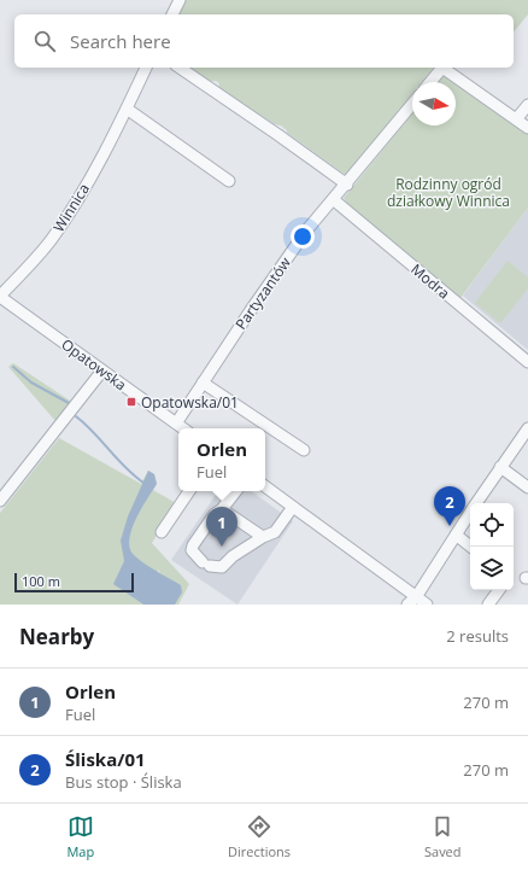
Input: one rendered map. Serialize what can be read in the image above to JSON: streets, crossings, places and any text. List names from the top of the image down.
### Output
{
  "streets": {
    "street": [
      "Winnica",
      "Modra",
      "Partyzantów",
      "Opatowska"
    ]
  },
  "crossings": [
    ["Winnica", "Opatowska"],
    ["Modra", "Partyzantów"],
    ["Partyzantów", "Opatowska"]
  ],
  "parks": ["Rodzinny ogród działkowy Winnica"],
  "places": {
    "transit": ["Opatowska/01"]
  },
  "scale_bar": "100 m",
  "north": "right",
  "page": {
    "search": "Search here",
    "popup": ["Orlen", "Fuel"],
    "pins": ["2", "1"],
    "scale": "100 m",
    "heading": ["Nearby", "2 results"],
    "list": [
      {
        "mark": "1",
        "name": "Orlen",
        "note": "Fuel",
        "value": "270 m"
      },
      {
        "mark": "2",
        "name": "Śliska/01",
        "note": "Bus stop · Śliska",
        "value": "270 m"
      }
    ],
    "nav": ["Map", "Directions", "Saved"]
  }
}
